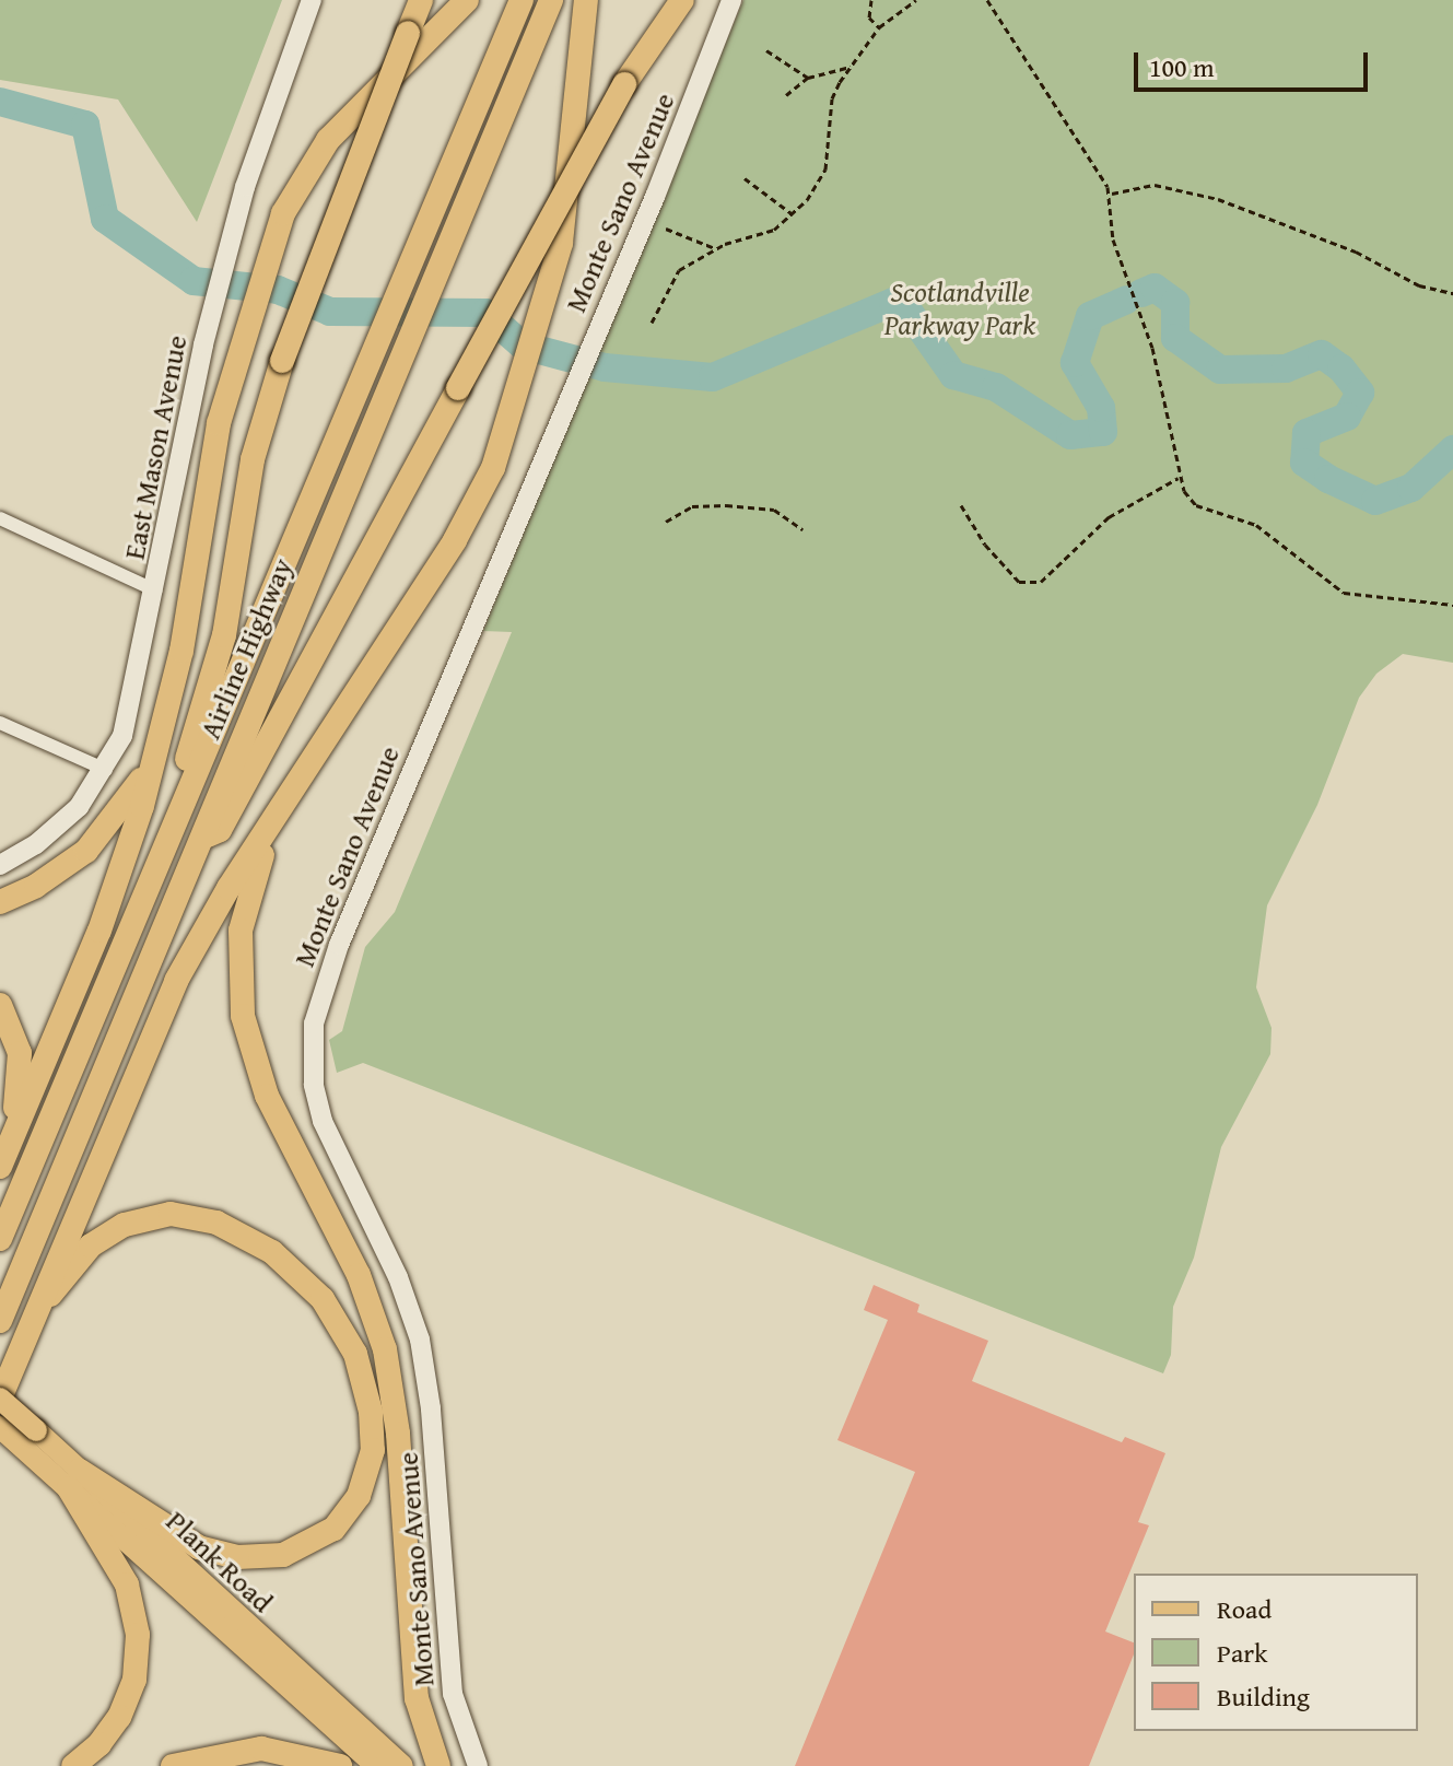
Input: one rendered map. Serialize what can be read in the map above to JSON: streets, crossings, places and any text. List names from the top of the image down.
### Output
{
  "streets": {
    "highway": ["Airline Highway"],
    "main road": ["Plank Road"],
    "street": ["Monte Sano Avenue", "East Mason Avenue"]
  },
  "parks": ["Scotlandville Parkway Park"],
  "legend": ["Road", "Park", "Building"],
  "scale_bar": "100 m"
}
